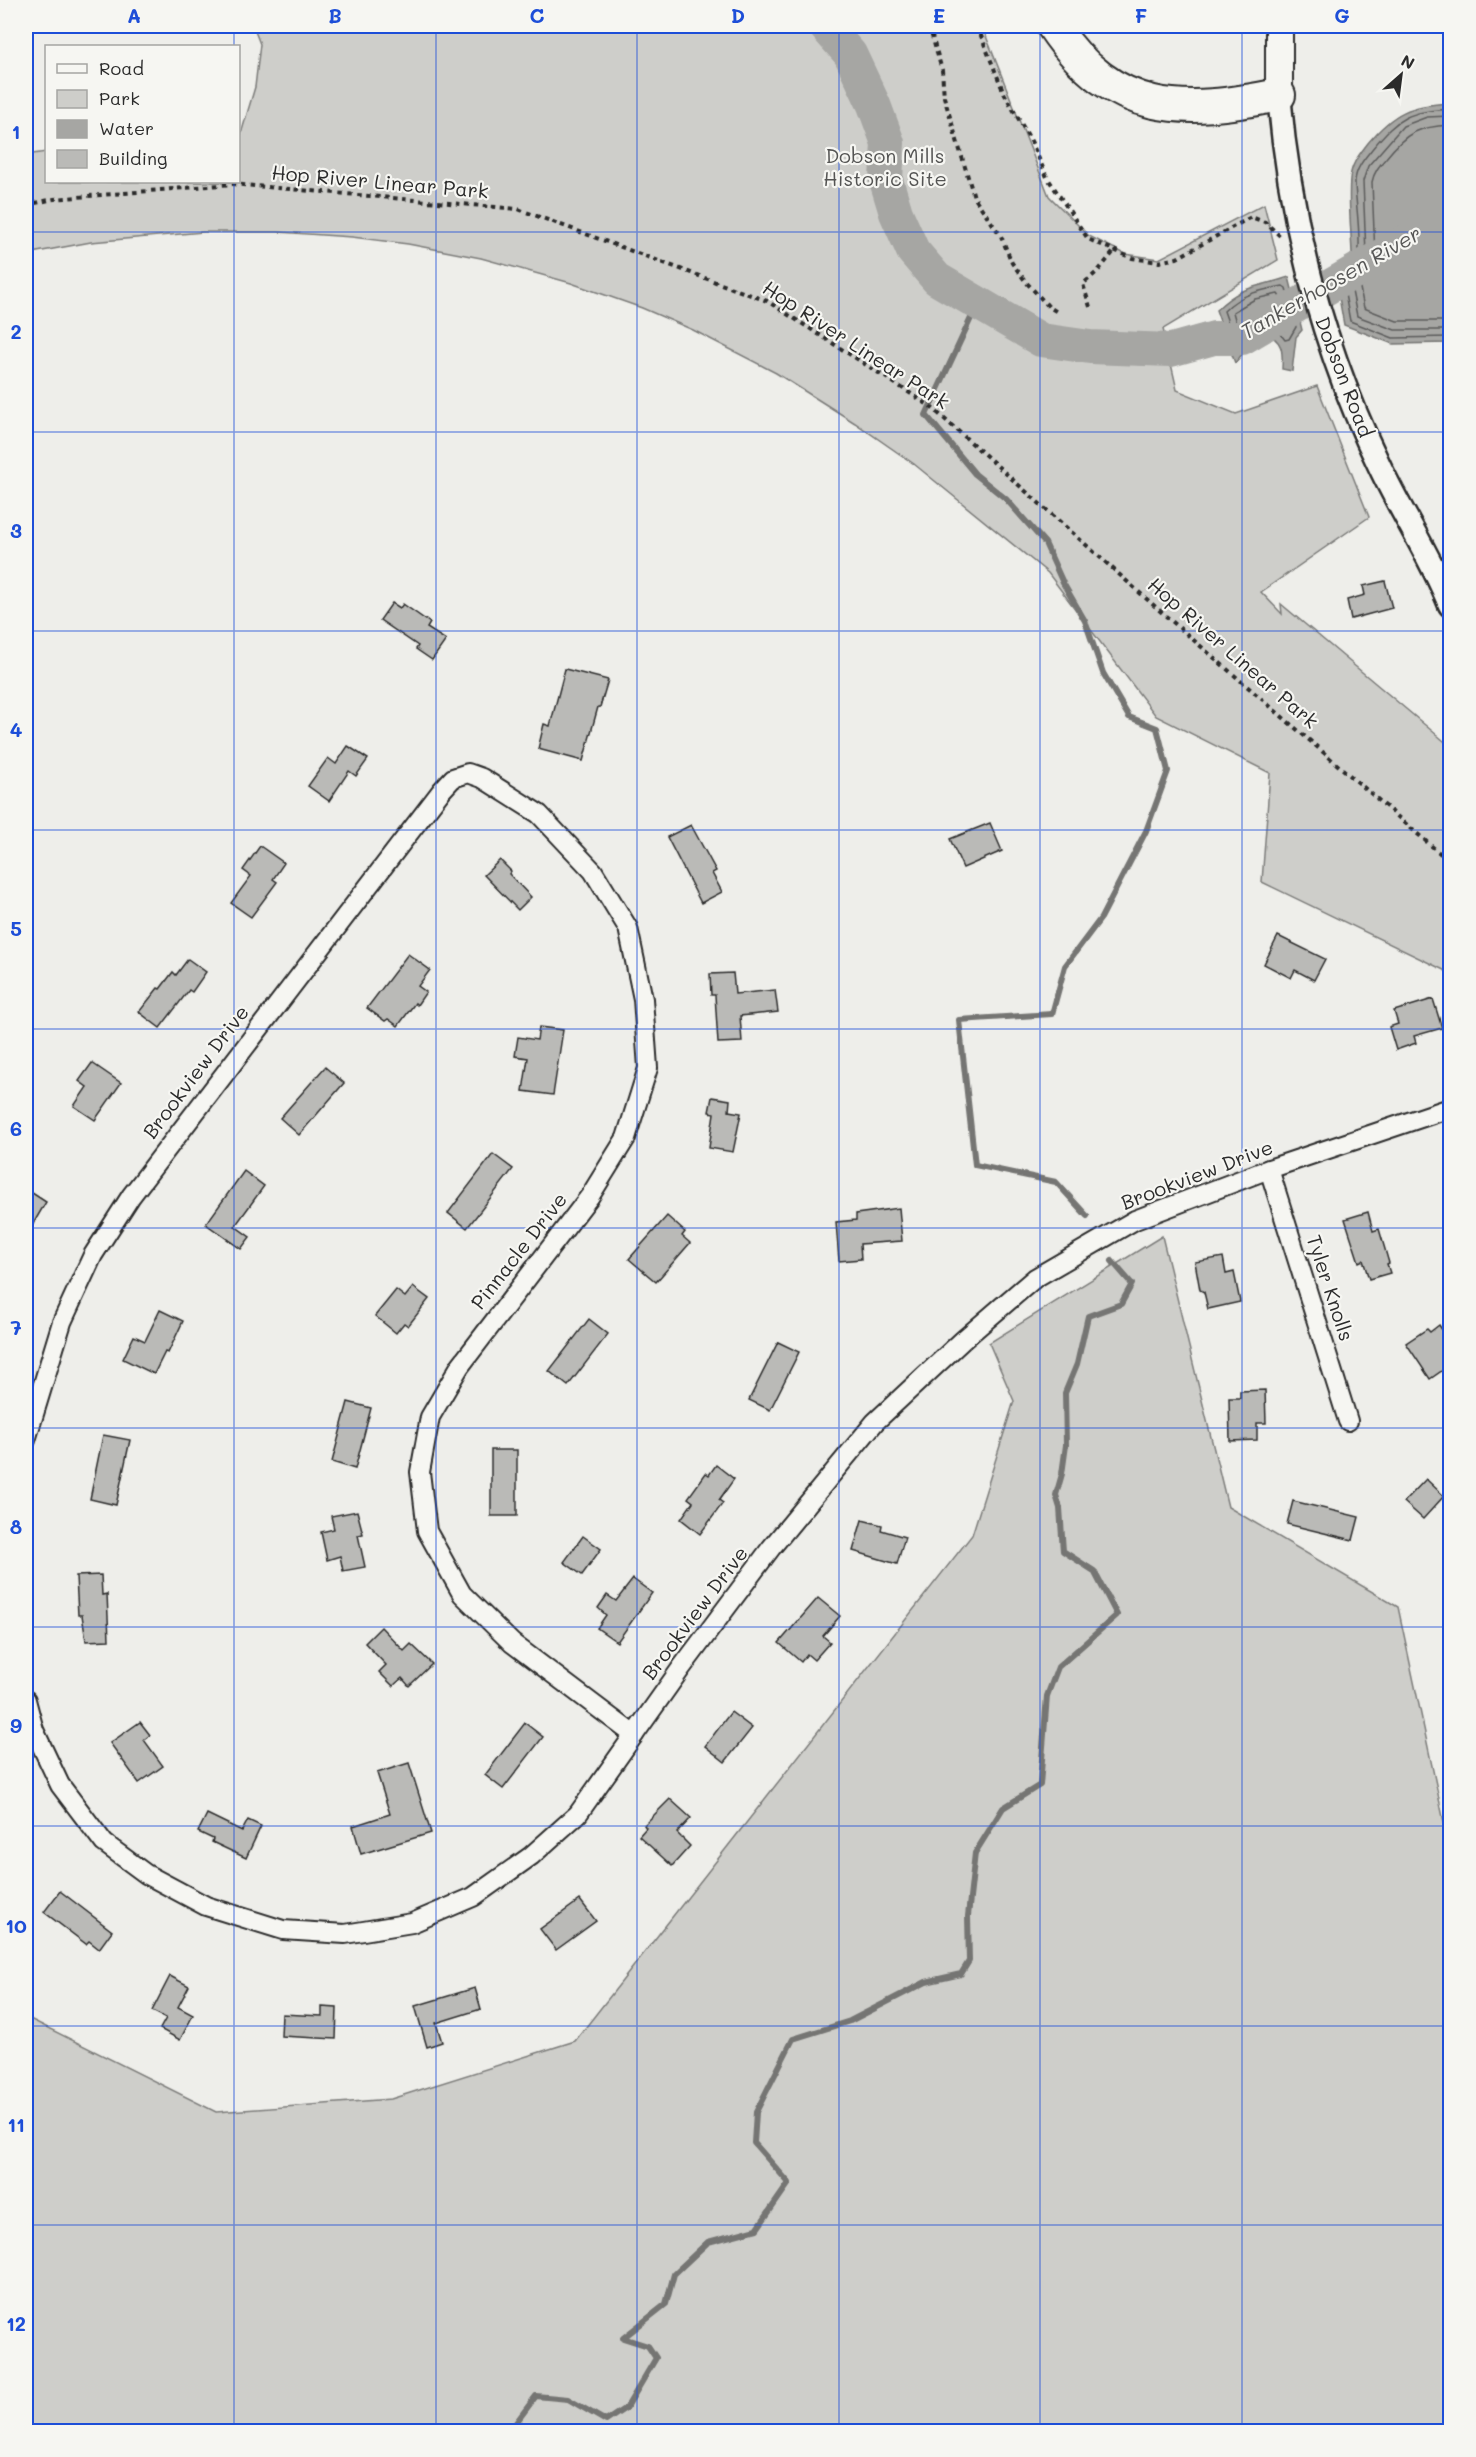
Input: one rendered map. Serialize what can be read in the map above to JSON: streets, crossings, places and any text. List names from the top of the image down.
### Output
{
  "streets": {
    "main road": ["Dobson Road"],
    "street": ["Brookview Drive", "Pinnacle Drive", "Tyler Knolls"],
    "path": ["Hop River Linear Park"]
  },
  "crossings": [
    ["Brookview Drive", "Pinnacle Drive"],
    ["Brookview Drive", "Tyler Knolls"]
  ],
  "water": ["Tankerhoosen River"],
  "parks": ["Dobson Mills Historic Site"],
  "legend": [
    "Road",
    "Park",
    "Water",
    "Building"
  ],
  "north": "top right",
  "grid": {
    "columns": [
      "A",
      "B",
      "C",
      "D",
      "E",
      "F",
      "G"
    ],
    "rows": [
      "1",
      "2",
      "3",
      "4",
      "5",
      "6",
      "7",
      "8",
      "9",
      "10",
      "11",
      "12"
    ]
  }
}
